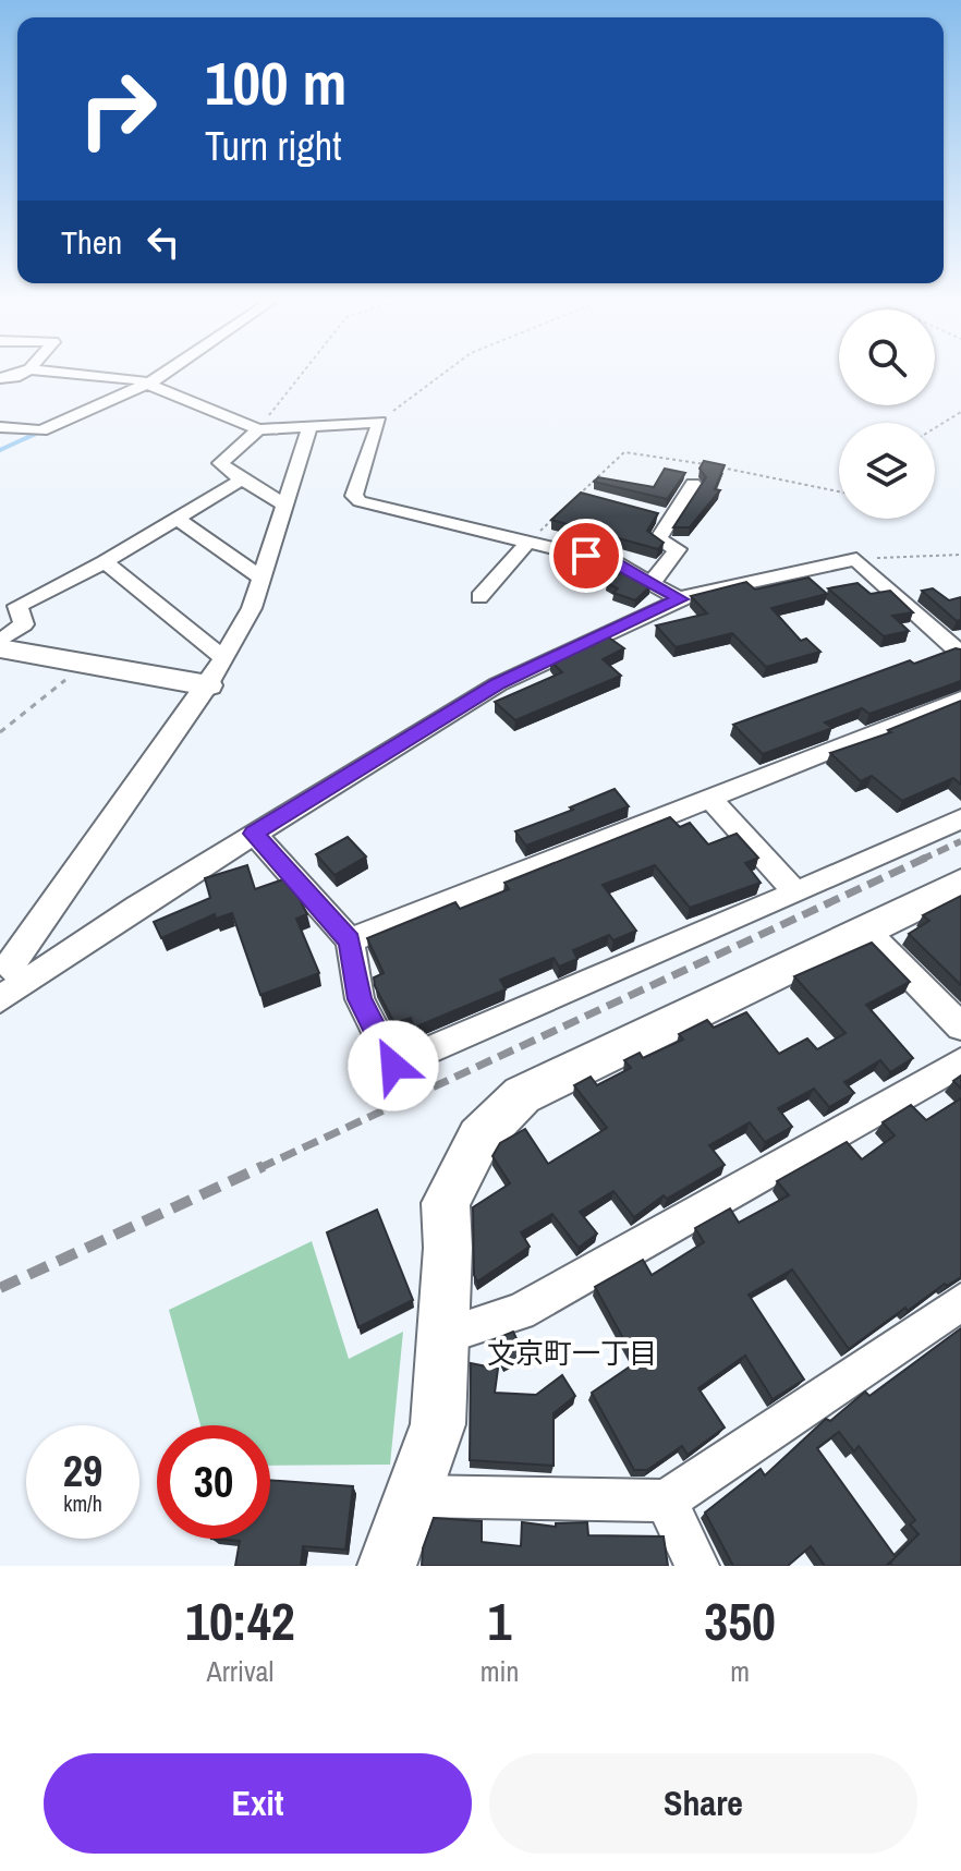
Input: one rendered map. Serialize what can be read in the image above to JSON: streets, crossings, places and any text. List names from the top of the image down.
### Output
{
  "districts": ["文京町一丁目"],
  "page": {
    "turn": ["100 m", "Turn right"],
    "then": "Then",
    "speed": "29 km/h",
    "limit": "30",
    "eta": [
      "10:42",
      "Arrival",
      "1",
      "min",
      "350",
      "m"
    ],
    "buttons": ["Exit", "Share"]
  }
}
